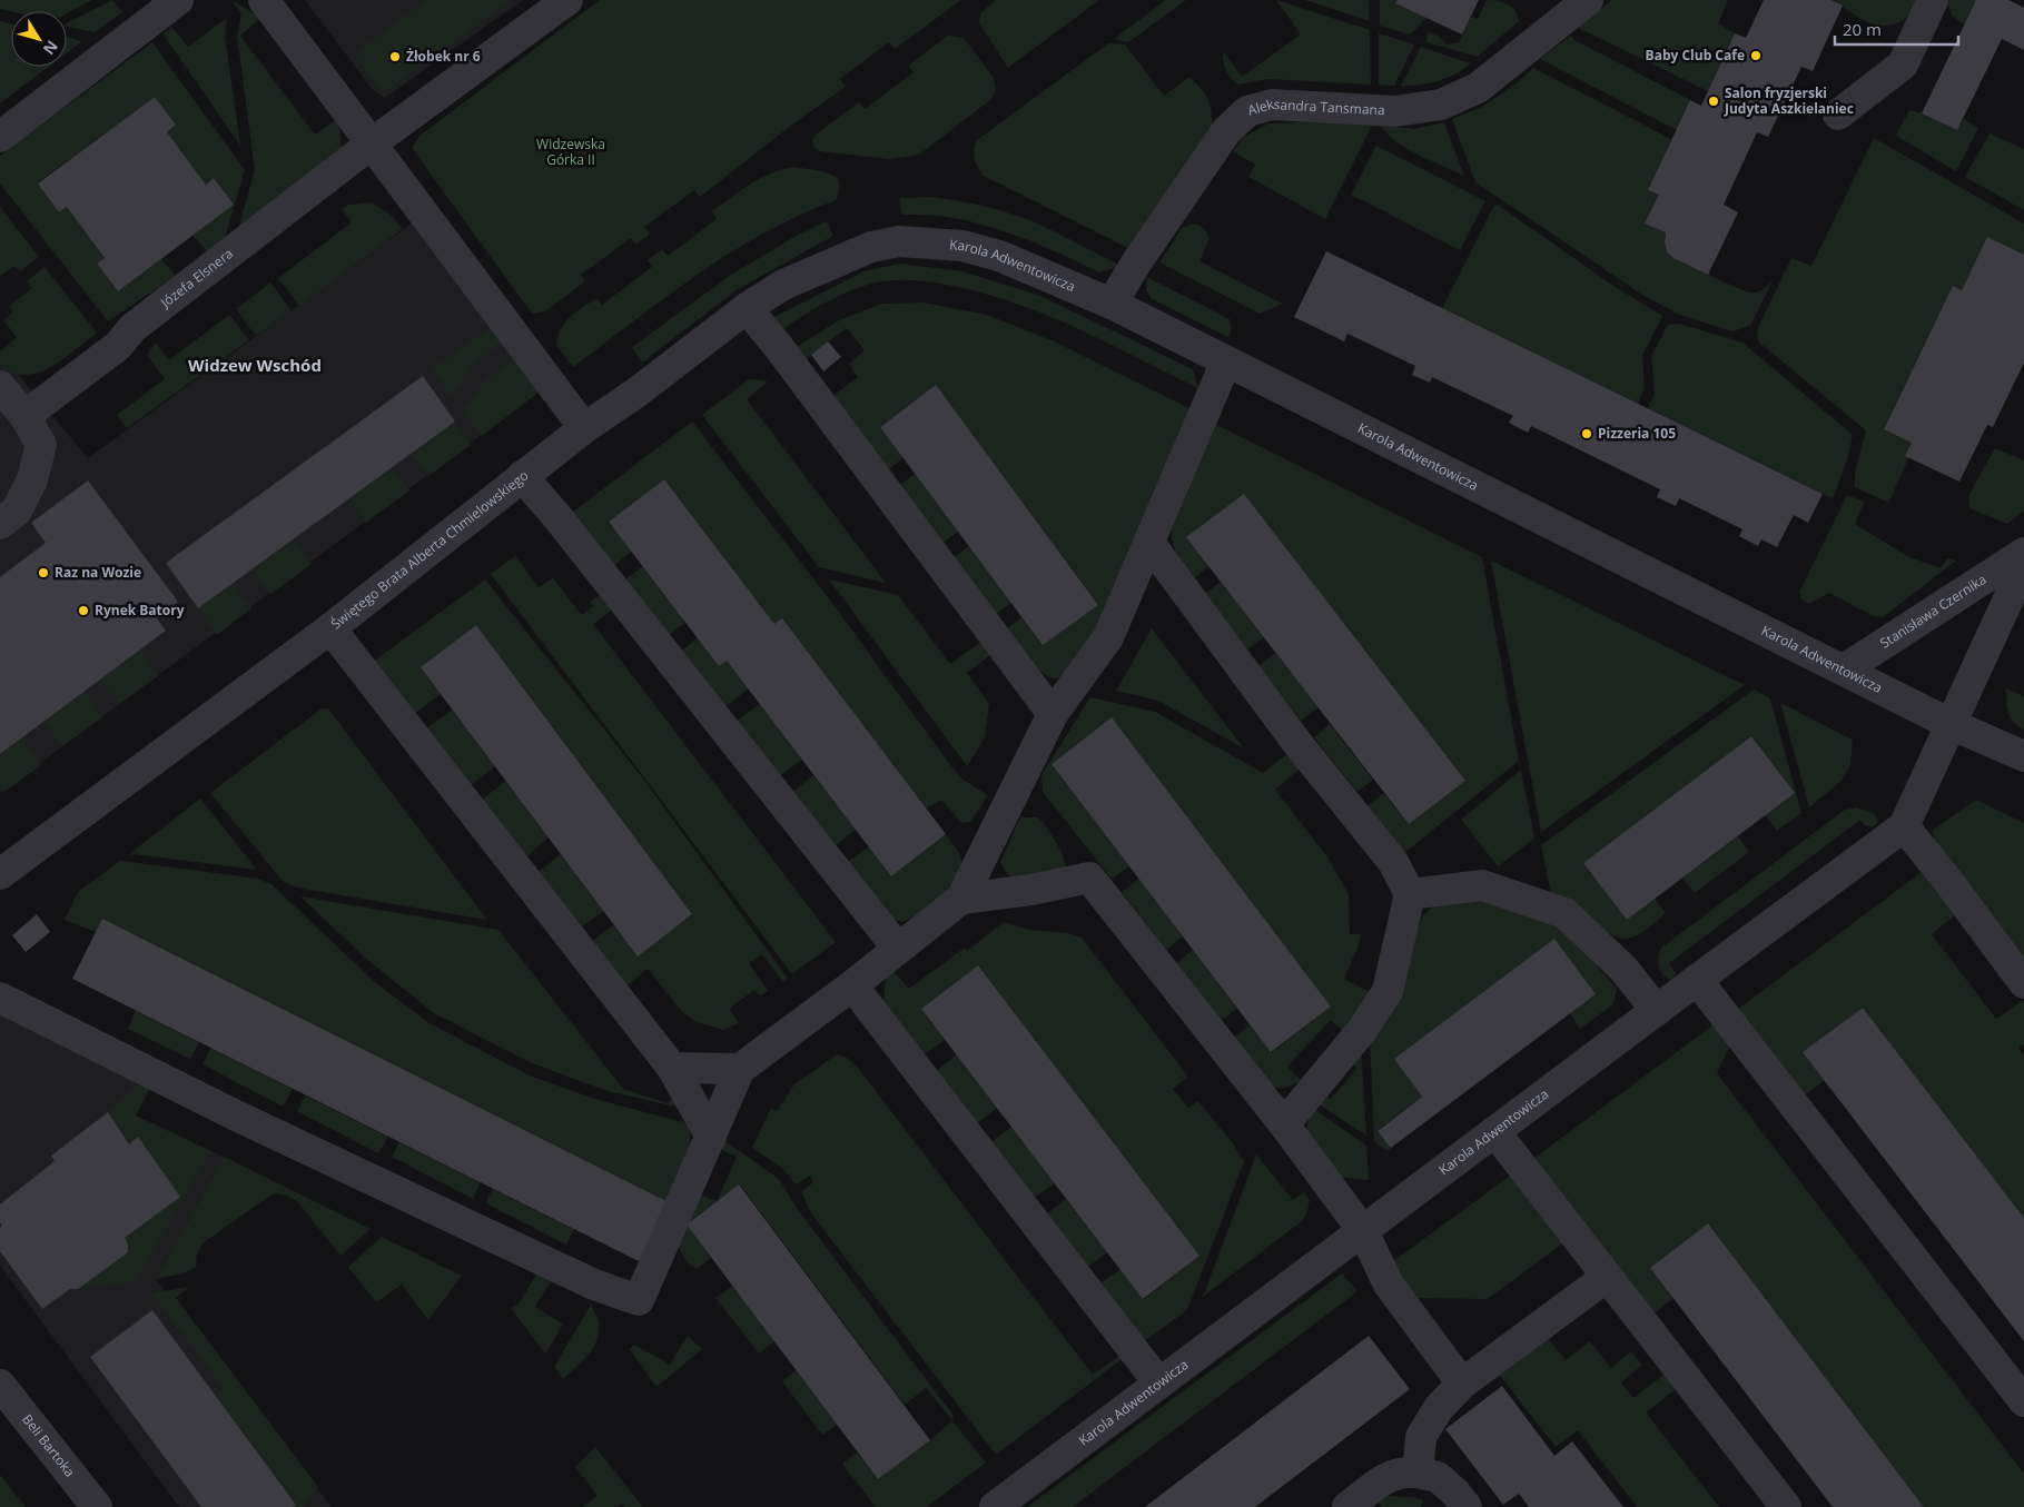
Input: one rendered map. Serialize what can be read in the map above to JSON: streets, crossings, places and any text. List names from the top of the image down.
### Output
{
  "streets": {
    "street": [
      "Aleksandra Tansmana",
      "Karola Adwentowicza",
      "Józefa Elsnera",
      "Świętego Brata Alberta Chmielowskiego",
      "Stanisława Czernika",
      "Beli Bartoka"
    ]
  },
  "crossings": [
    ["Aleksandra Tansmana", "Karola Adwentowicza"],
    ["Karola Adwentowicza", "Świętego Brata Alberta Chmielowskiego"],
    ["Karola Adwentowicza", "Stanisława Czernika"]
  ],
  "districts": ["Widzew Wschód"],
  "parks": ["Widzewska Górka II"],
  "places": [
    "Baby Club Cafe",
    "Żłobek nr 6",
    "Salon fryzjerski Judyta Aszkielaniec",
    "Pizzeria 105",
    "Raz na Wozie",
    "Rynek Batory"
  ],
  "scale_bar": "20 m",
  "north": "bottom right"
}
